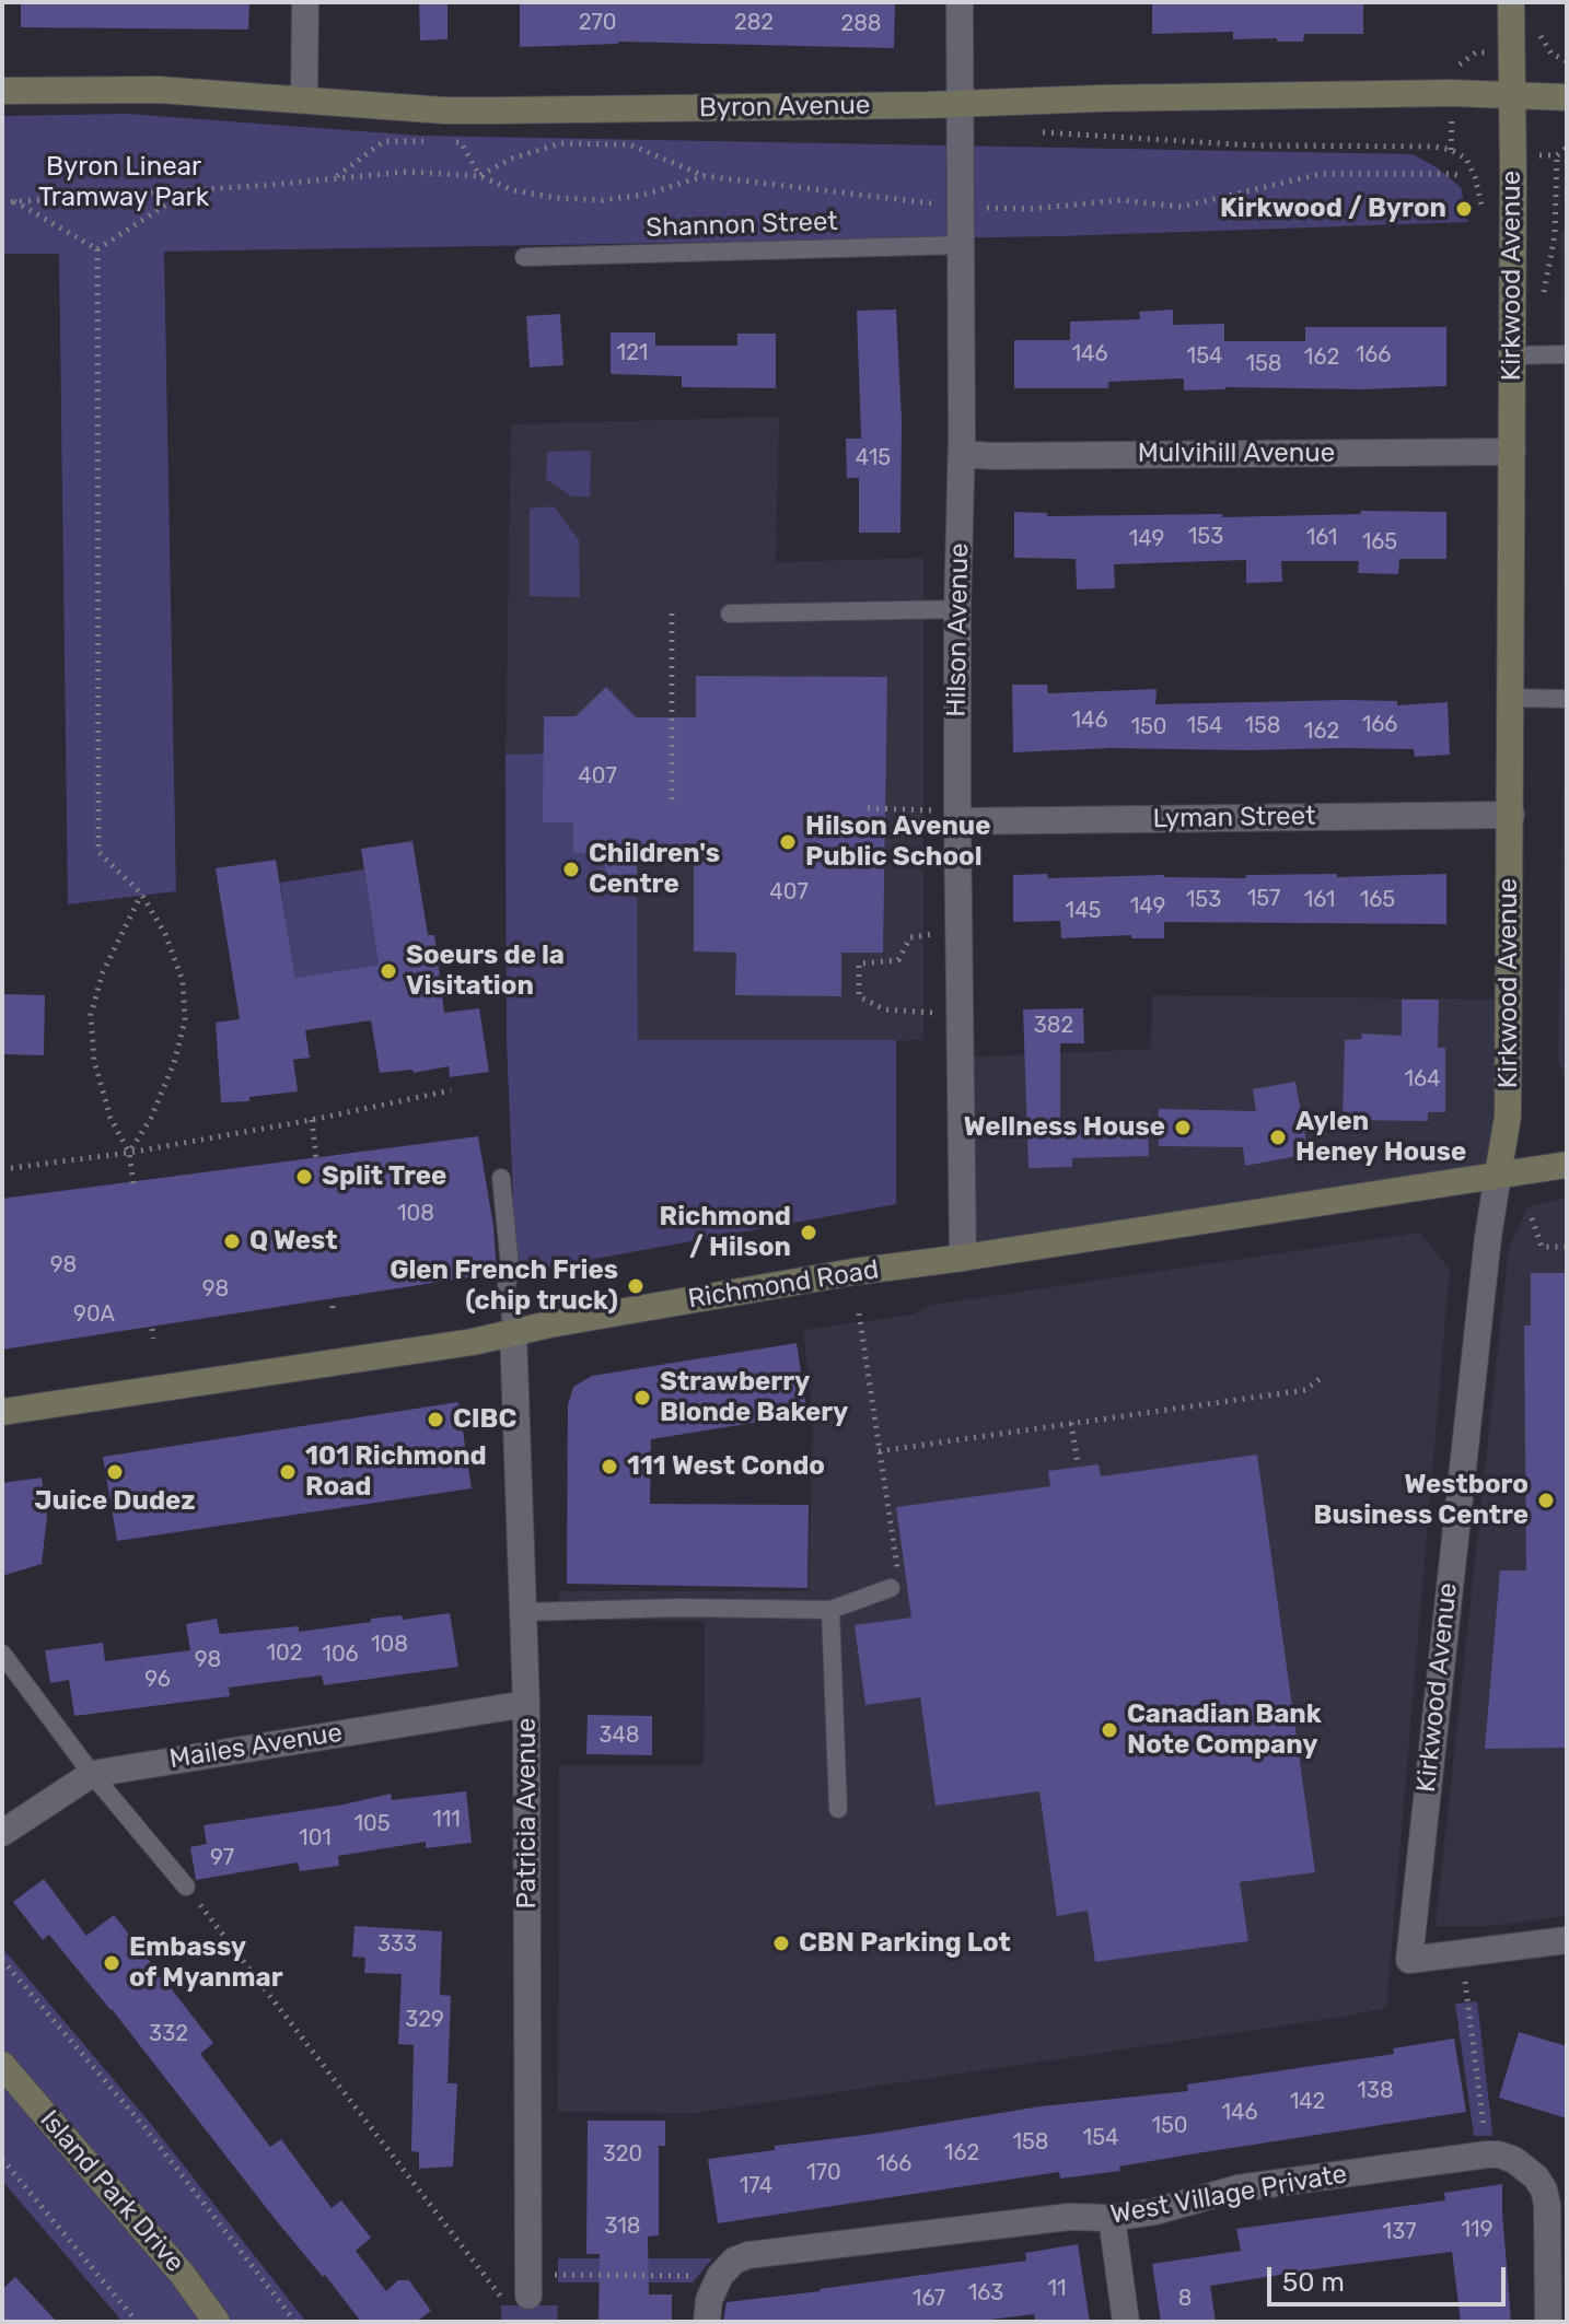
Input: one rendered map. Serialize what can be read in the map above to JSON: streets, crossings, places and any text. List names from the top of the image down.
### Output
{
  "streets": {
    "main road": [
      "Byron Avenue",
      "Kirkwood Avenue",
      "Richmond Road",
      "Island Park Drive"
    ],
    "street": [
      "Mulvihill Avenue",
      "Hilson Avenue",
      "Lyman Street",
      "Mailes Avenue",
      "Patricia Avenue",
      "West Village Private"
    ],
    "lane": ["Shannon Street"]
  },
  "crossings": [
    ["Byron Avenue", "Kirkwood Avenue"],
    ["Byron Avenue", "Hilson Avenue"],
    ["Shannon Street", "Hilson Avenue"],
    ["Kirkwood Avenue", "Mulvihill Avenue"],
    ["Kirkwood Avenue", "Lyman Street"],
    ["Kirkwood Avenue", "Richmond Road"],
    ["Mulvihill Avenue", "Hilson Avenue"],
    ["Hilson Avenue", "Lyman Street"],
    ["Hilson Avenue", "Richmond Road"],
    ["Richmond Road", "Patricia Avenue"],
    ["Mailes Avenue", "Patricia Avenue"]
  ],
  "parks": ["Byron Linear Tramway Park"],
  "places": [
    "Kirkwood / Byron",
    "Hilson Avenue Public School",
    "Children's Centre",
    "Soeurs de la Visitation",
    "Wellness House",
    "Aylen Heney House",
    "Split Tree",
    "Richmond / Hilson",
    "Q West",
    "Glen French Fries (chip truck)",
    "Strawberry Blonde Bakery",
    "CIBC",
    "111 West Condo",
    "Juice Dudez",
    "101 Richmond Road",
    "Westboro Business Centre",
    "Canadian Bank Note Company",
    "CBN Parking Lot",
    "Embassy of Myanmar"
  ],
  "house_numbers": [
    "270",
    "282",
    "288",
    "121",
    "146",
    "166",
    "154",
    "162",
    "158",
    "415",
    "153",
    "161",
    "149",
    "165",
    "146",
    "166",
    "154",
    "158",
    "150",
    "162",
    "407",
    "407",
    "157",
    "153",
    "161",
    "165",
    "149",
    "145",
    "382",
    "164",
    "108",
    "98",
    "98",
    "90A",
    "108",
    "102",
    "106",
    "98",
    "96",
    "348",
    "111",
    "105",
    "101",
    "97",
    "333",
    "329",
    "332",
    "138",
    "142",
    "146",
    "150",
    "154",
    "158",
    "162",
    "320",
    "166",
    "170",
    "174",
    "318",
    "119",
    "137",
    "11",
    "163",
    "167",
    "8"
  ],
  "scale_bar": "50 m"
}
